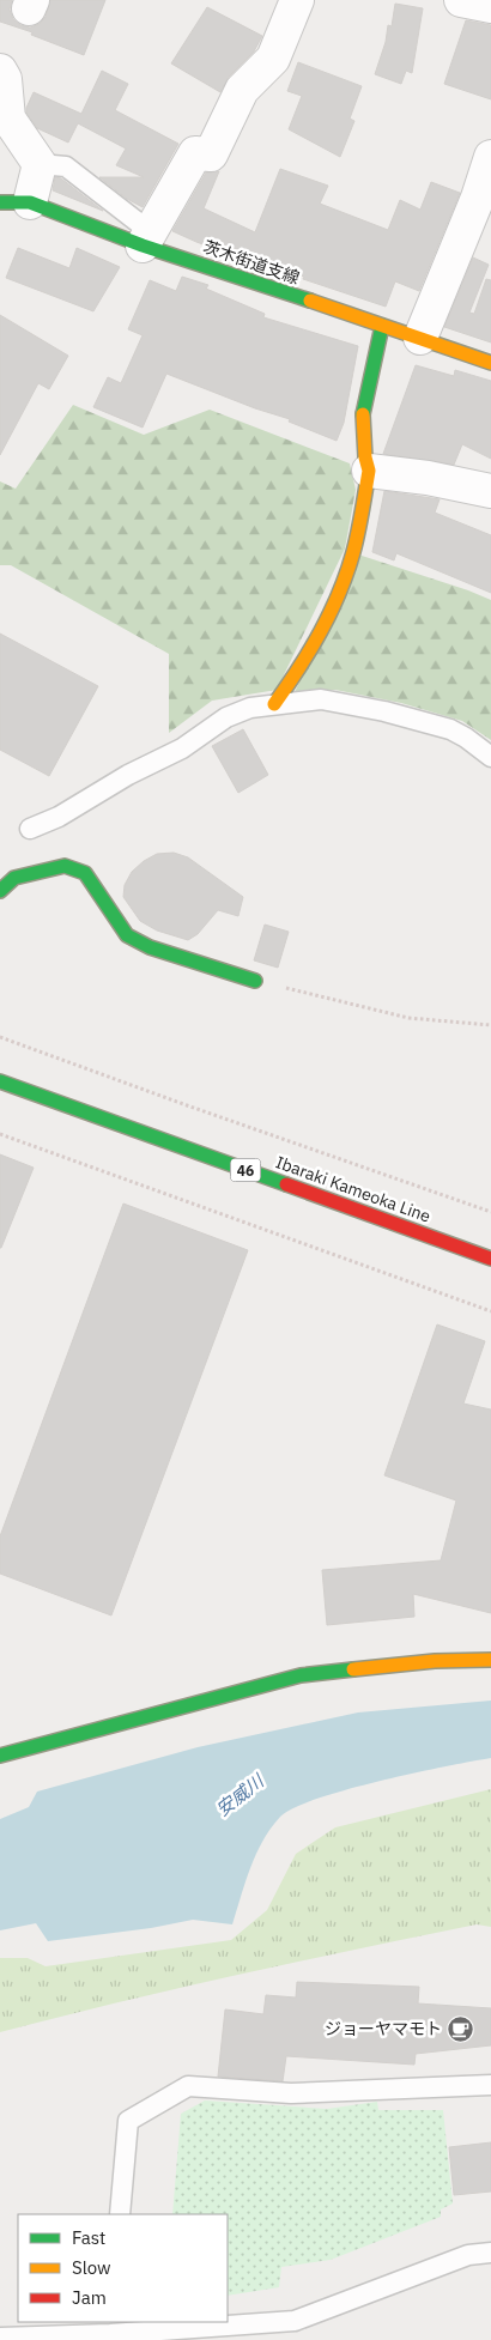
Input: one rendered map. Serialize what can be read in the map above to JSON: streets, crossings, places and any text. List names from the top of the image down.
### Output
{
  "streets": {
    "street": ["茨木街道支線", "46", "Ibaraki Kameoka Line"]
  },
  "water": ["安威川"],
  "places": {
    "cafe": ["ジョーヤマモト"]
  },
  "legend": ["Fast", "Slow", "Jam"]
}
